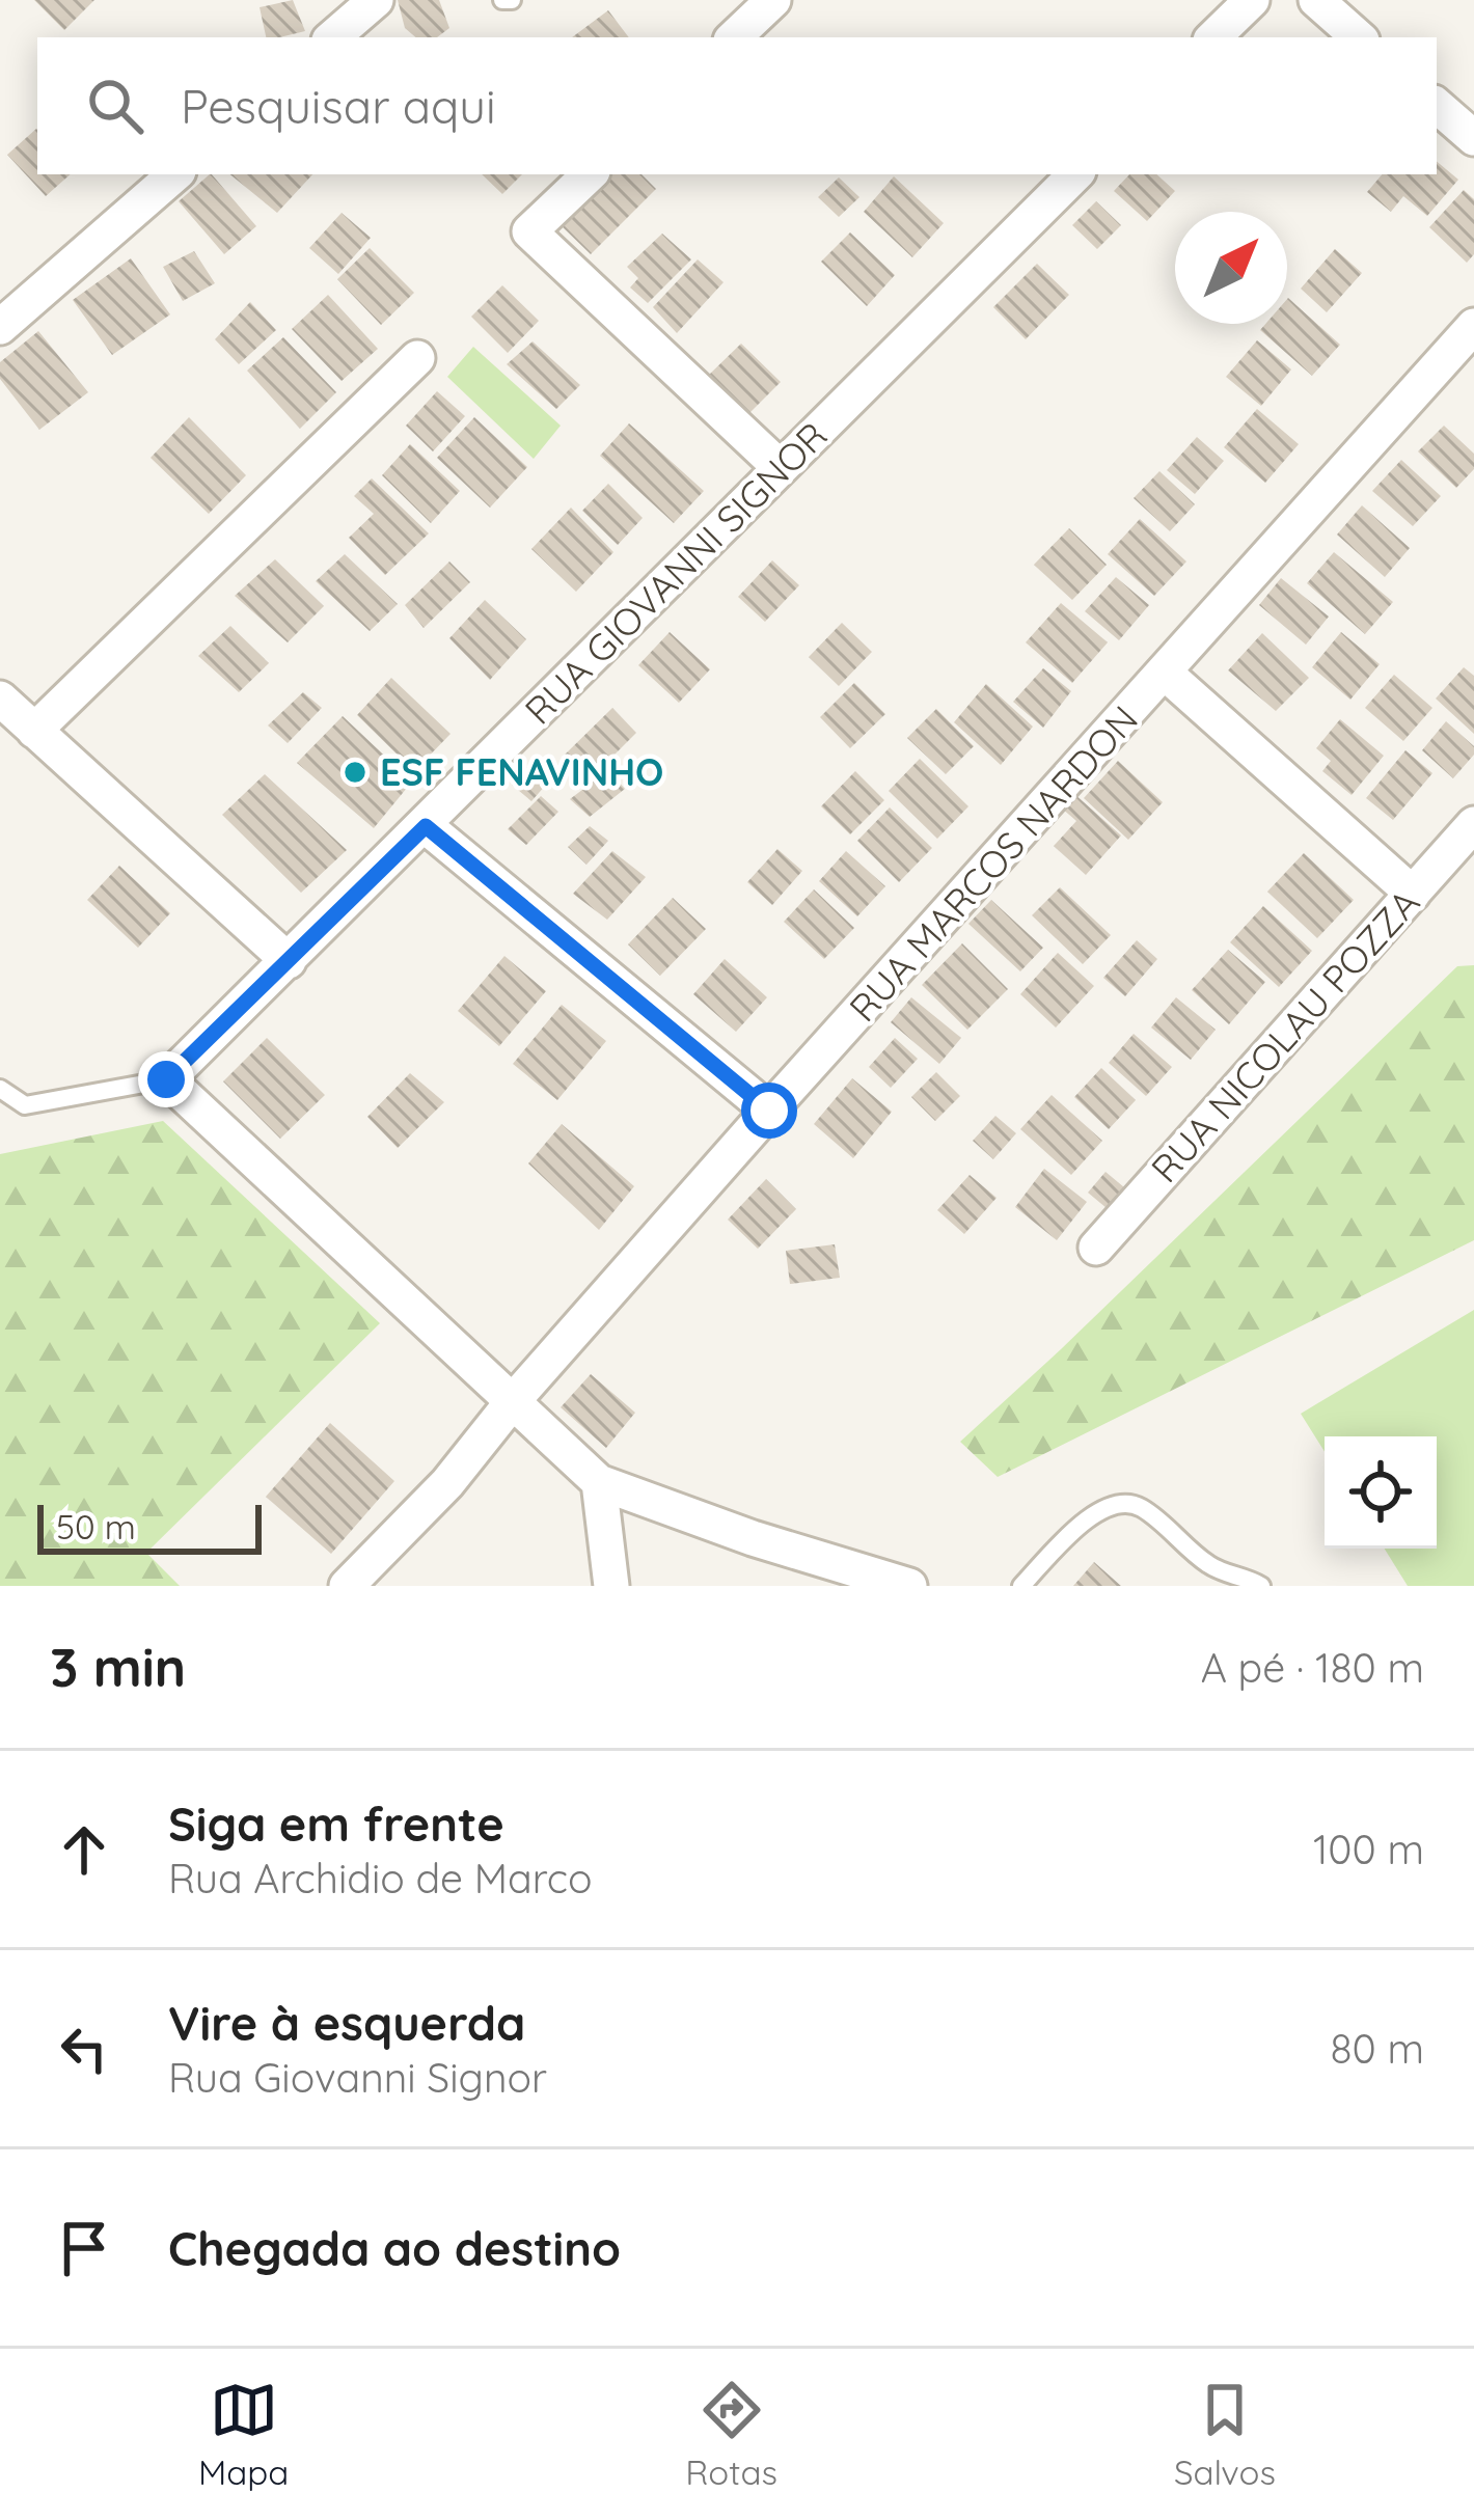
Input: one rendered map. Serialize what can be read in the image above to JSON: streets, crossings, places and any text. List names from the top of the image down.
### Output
{
  "streets": {
    "street": ["RUA GIOVANNI SIGNOR", "RUA MARCOS NARDON", "RUA NICOLAU POZZA"]
  },
  "places": ["ESF FENAVINHO"],
  "scale_bar": "50 m",
  "north": "top right",
  "page": {
    "search": "Pesquisar aqui",
    "scale": "50 m",
    "heading": ["3 min", "A pé · 180 m"],
    "list": [
      ["Siga em frente", "Rua Archidio de Marco", "100 m"],
      ["Vire à esquerda", "Rua Giovanni Signor", "80 m"],
      "Chegada ao destino"
    ],
    "nav": ["Mapa", "Rotas", "Salvos"]
  }
}
